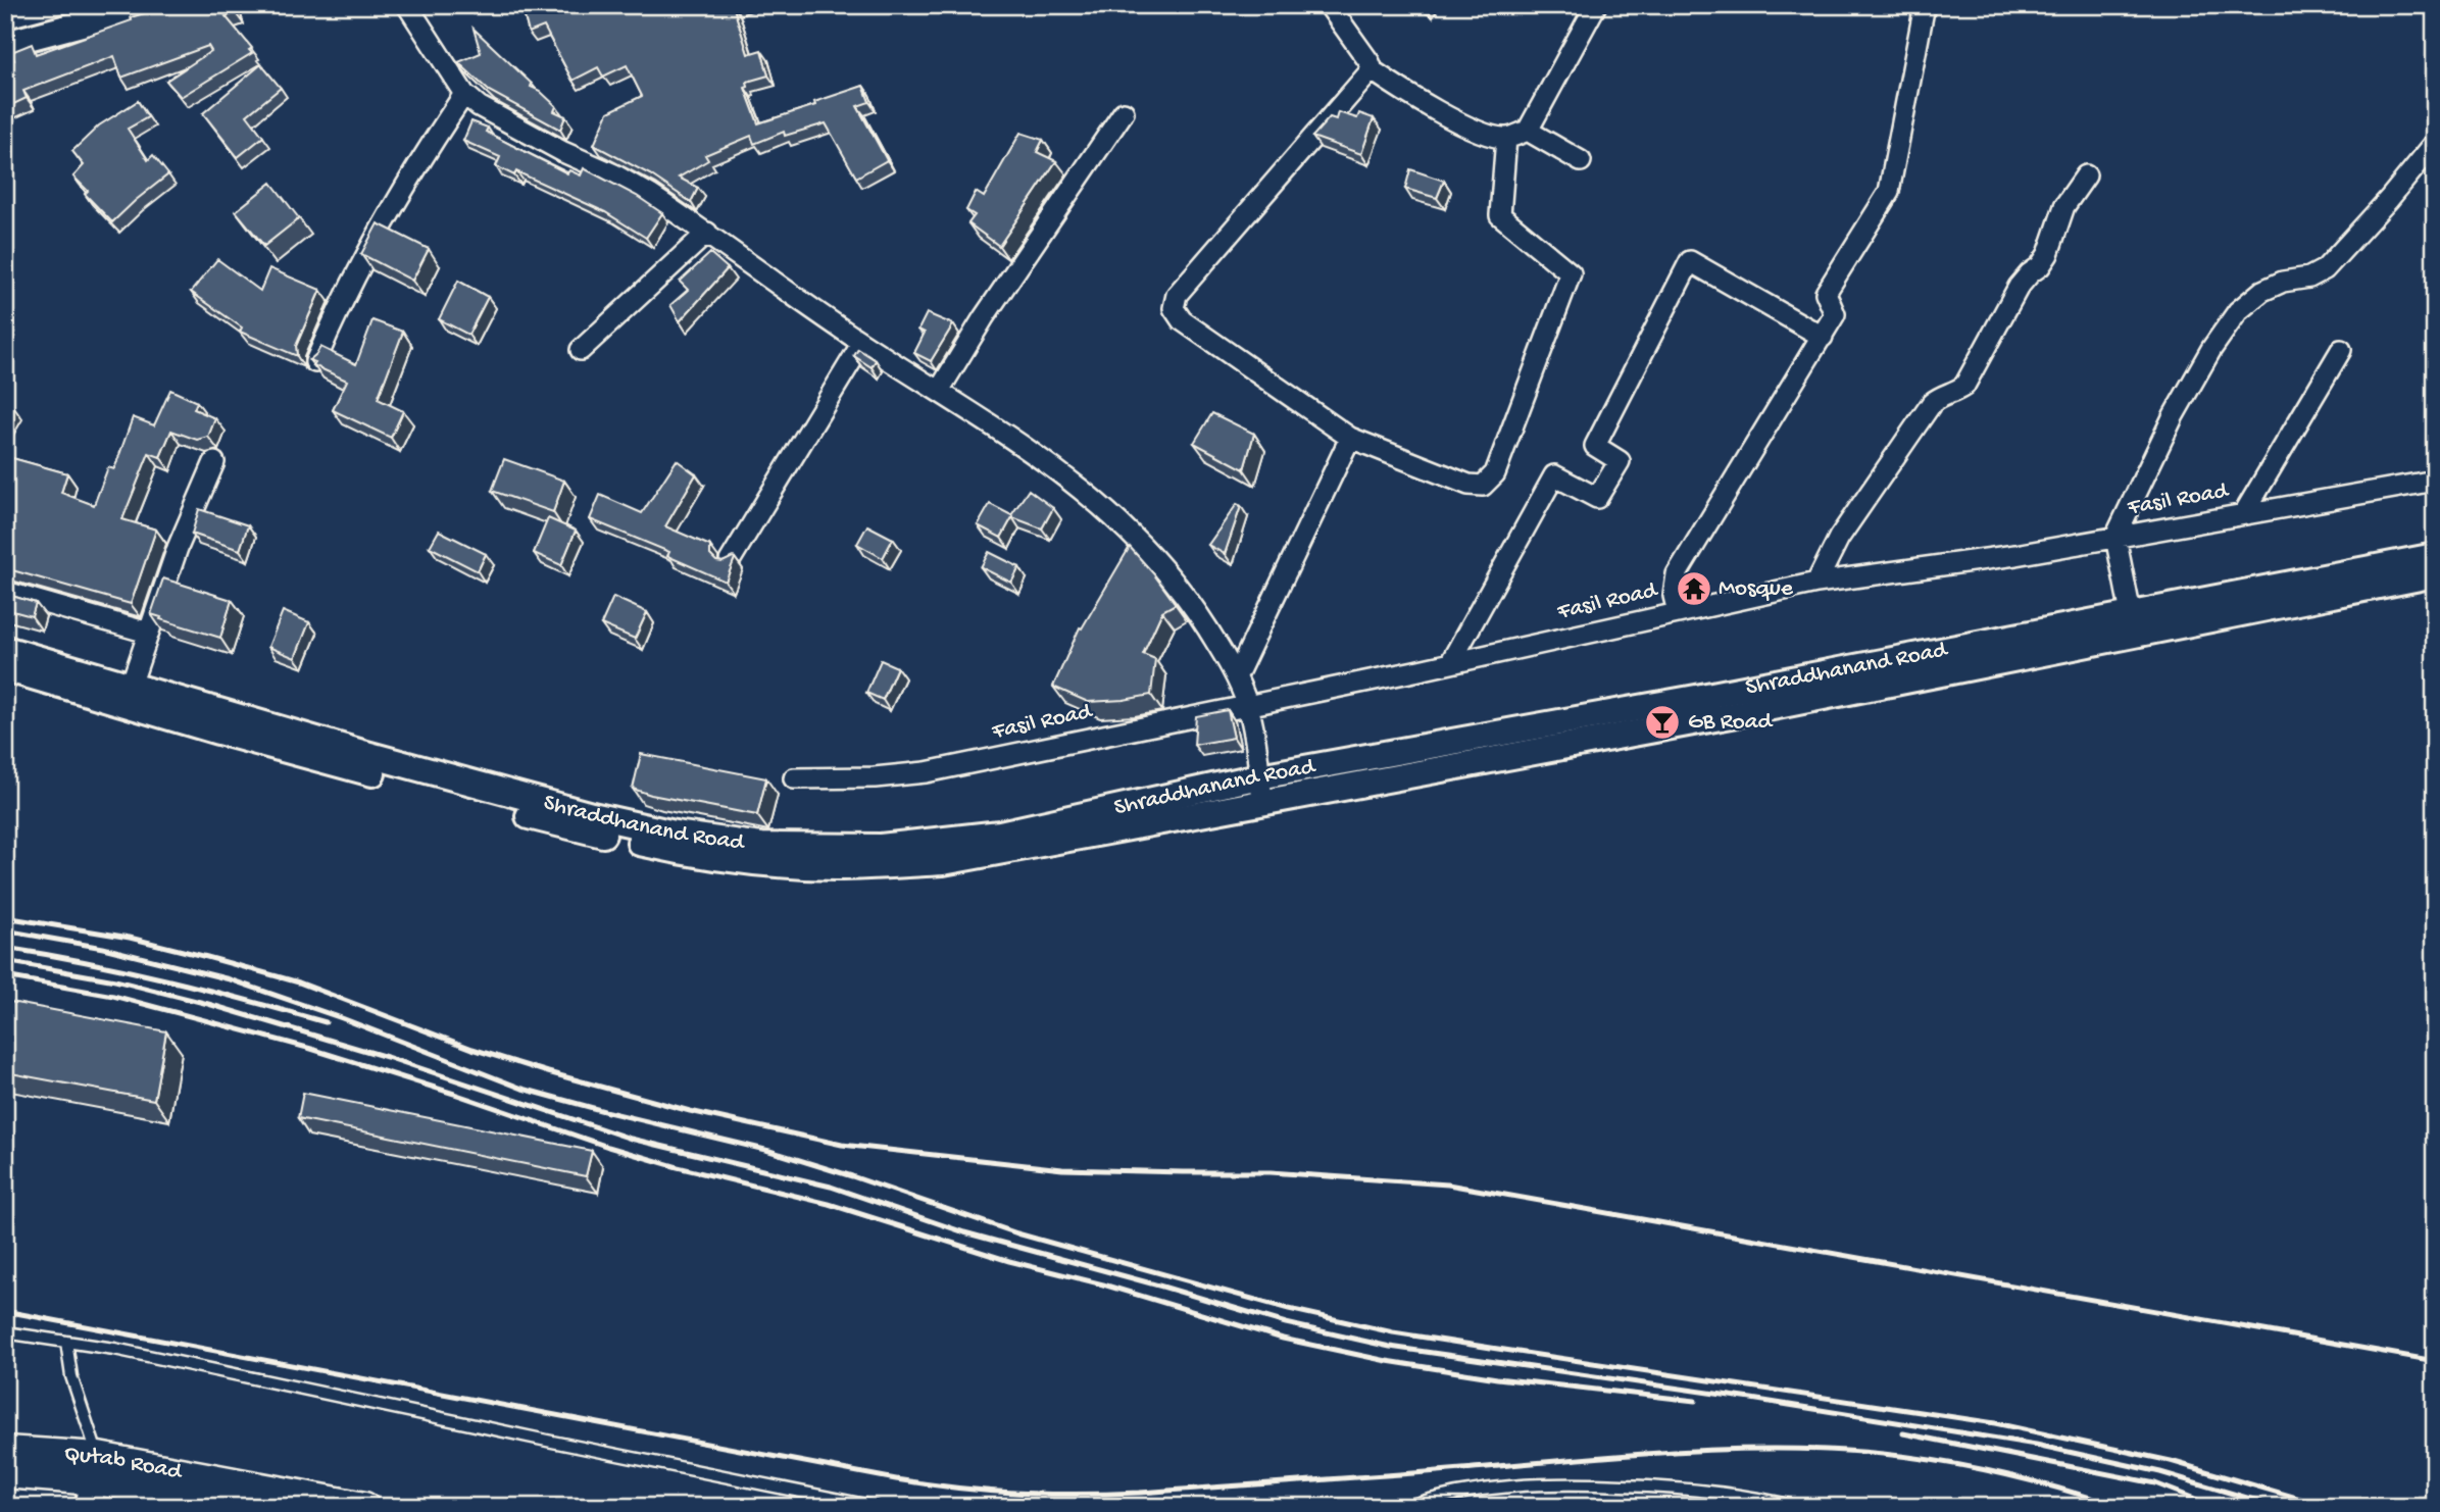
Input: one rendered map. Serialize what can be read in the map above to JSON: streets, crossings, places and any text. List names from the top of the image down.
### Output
{
  "streets": {
    "main road": ["Qutab Road"],
    "street": ["Fasil Road", "Shraddhanand Road"]
  },
  "places": {
    "temple": ["Mosque"],
    "bar": ["GB Road"]
  }
}
